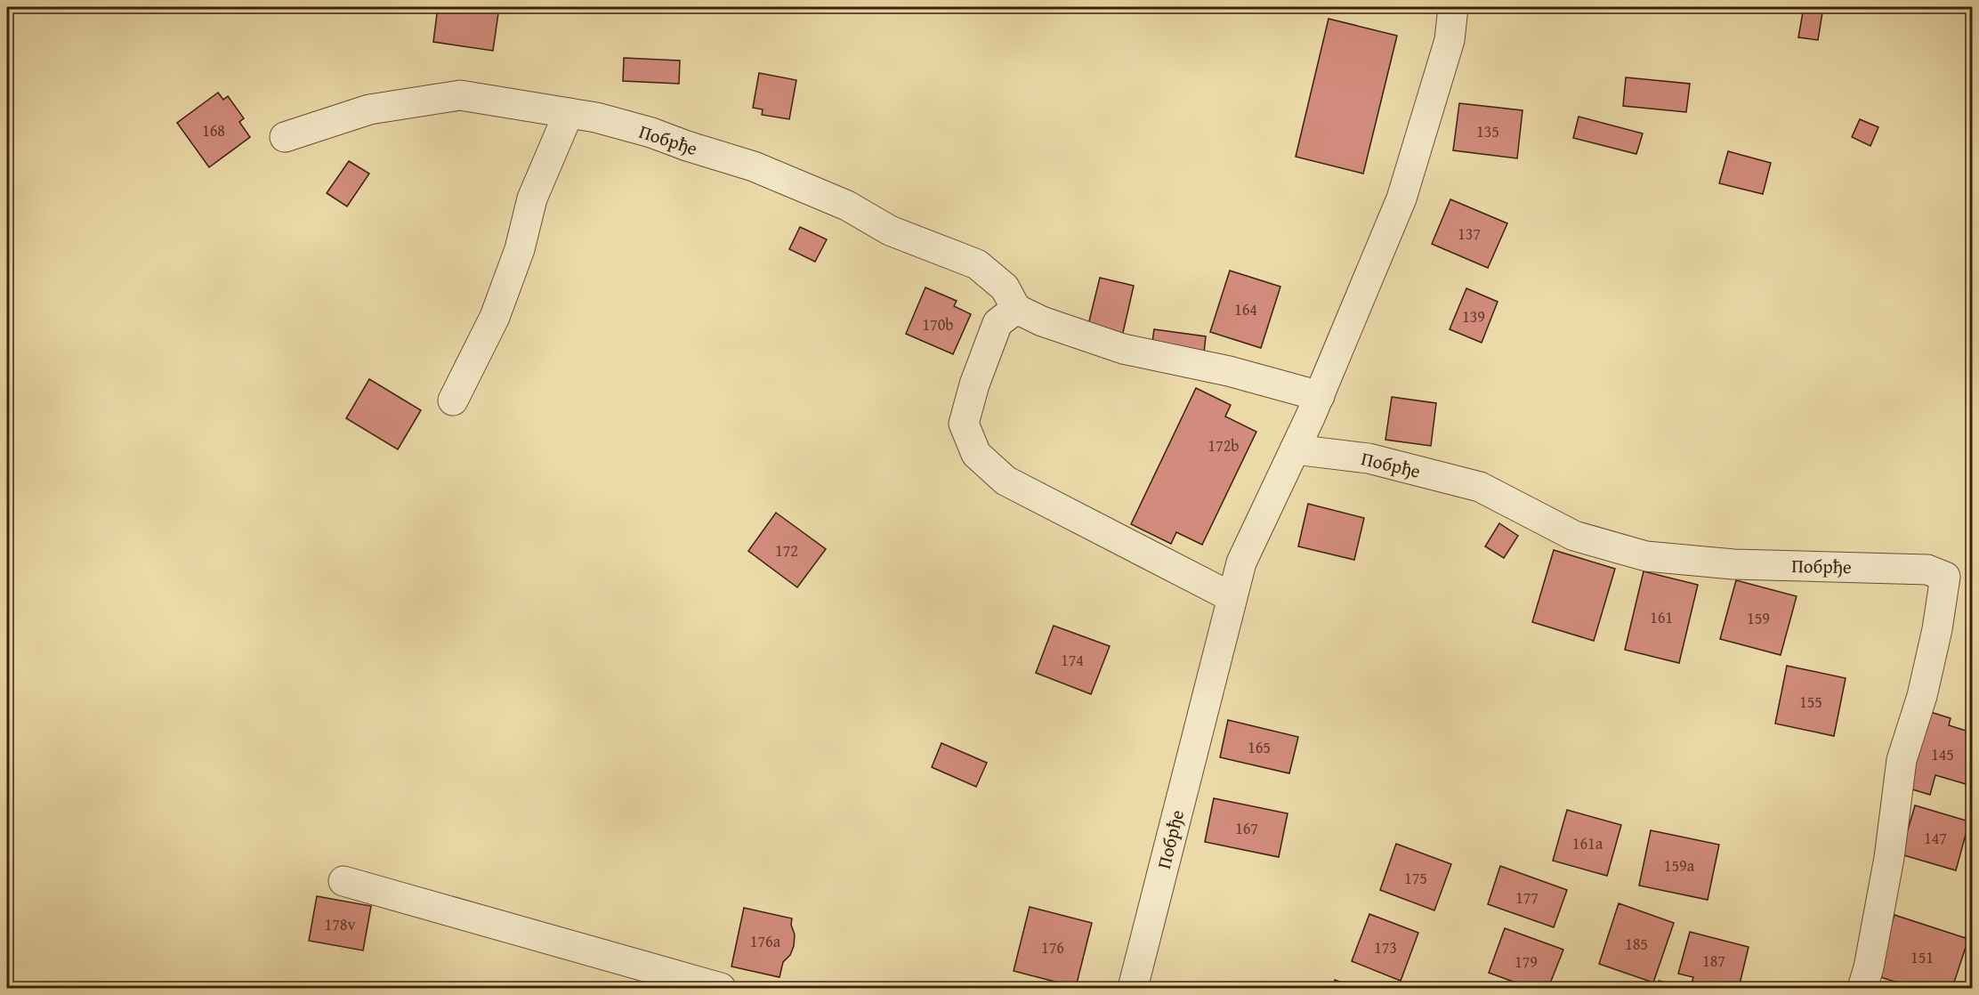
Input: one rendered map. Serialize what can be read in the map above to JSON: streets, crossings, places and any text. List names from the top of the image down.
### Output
{
  "streets": {
    "street": ["Побрђе"]
  },
  "house_numbers": [
    "168",
    "135",
    "137",
    "164",
    "139",
    "170b",
    "172b",
    "172",
    "161",
    "159",
    "174",
    "155",
    "165",
    "145",
    "167",
    "147",
    "161a",
    "159a",
    "175",
    "177",
    "178v",
    "176a",
    "185",
    "176",
    "173",
    "151",
    "187",
    "179"
  ]
}
